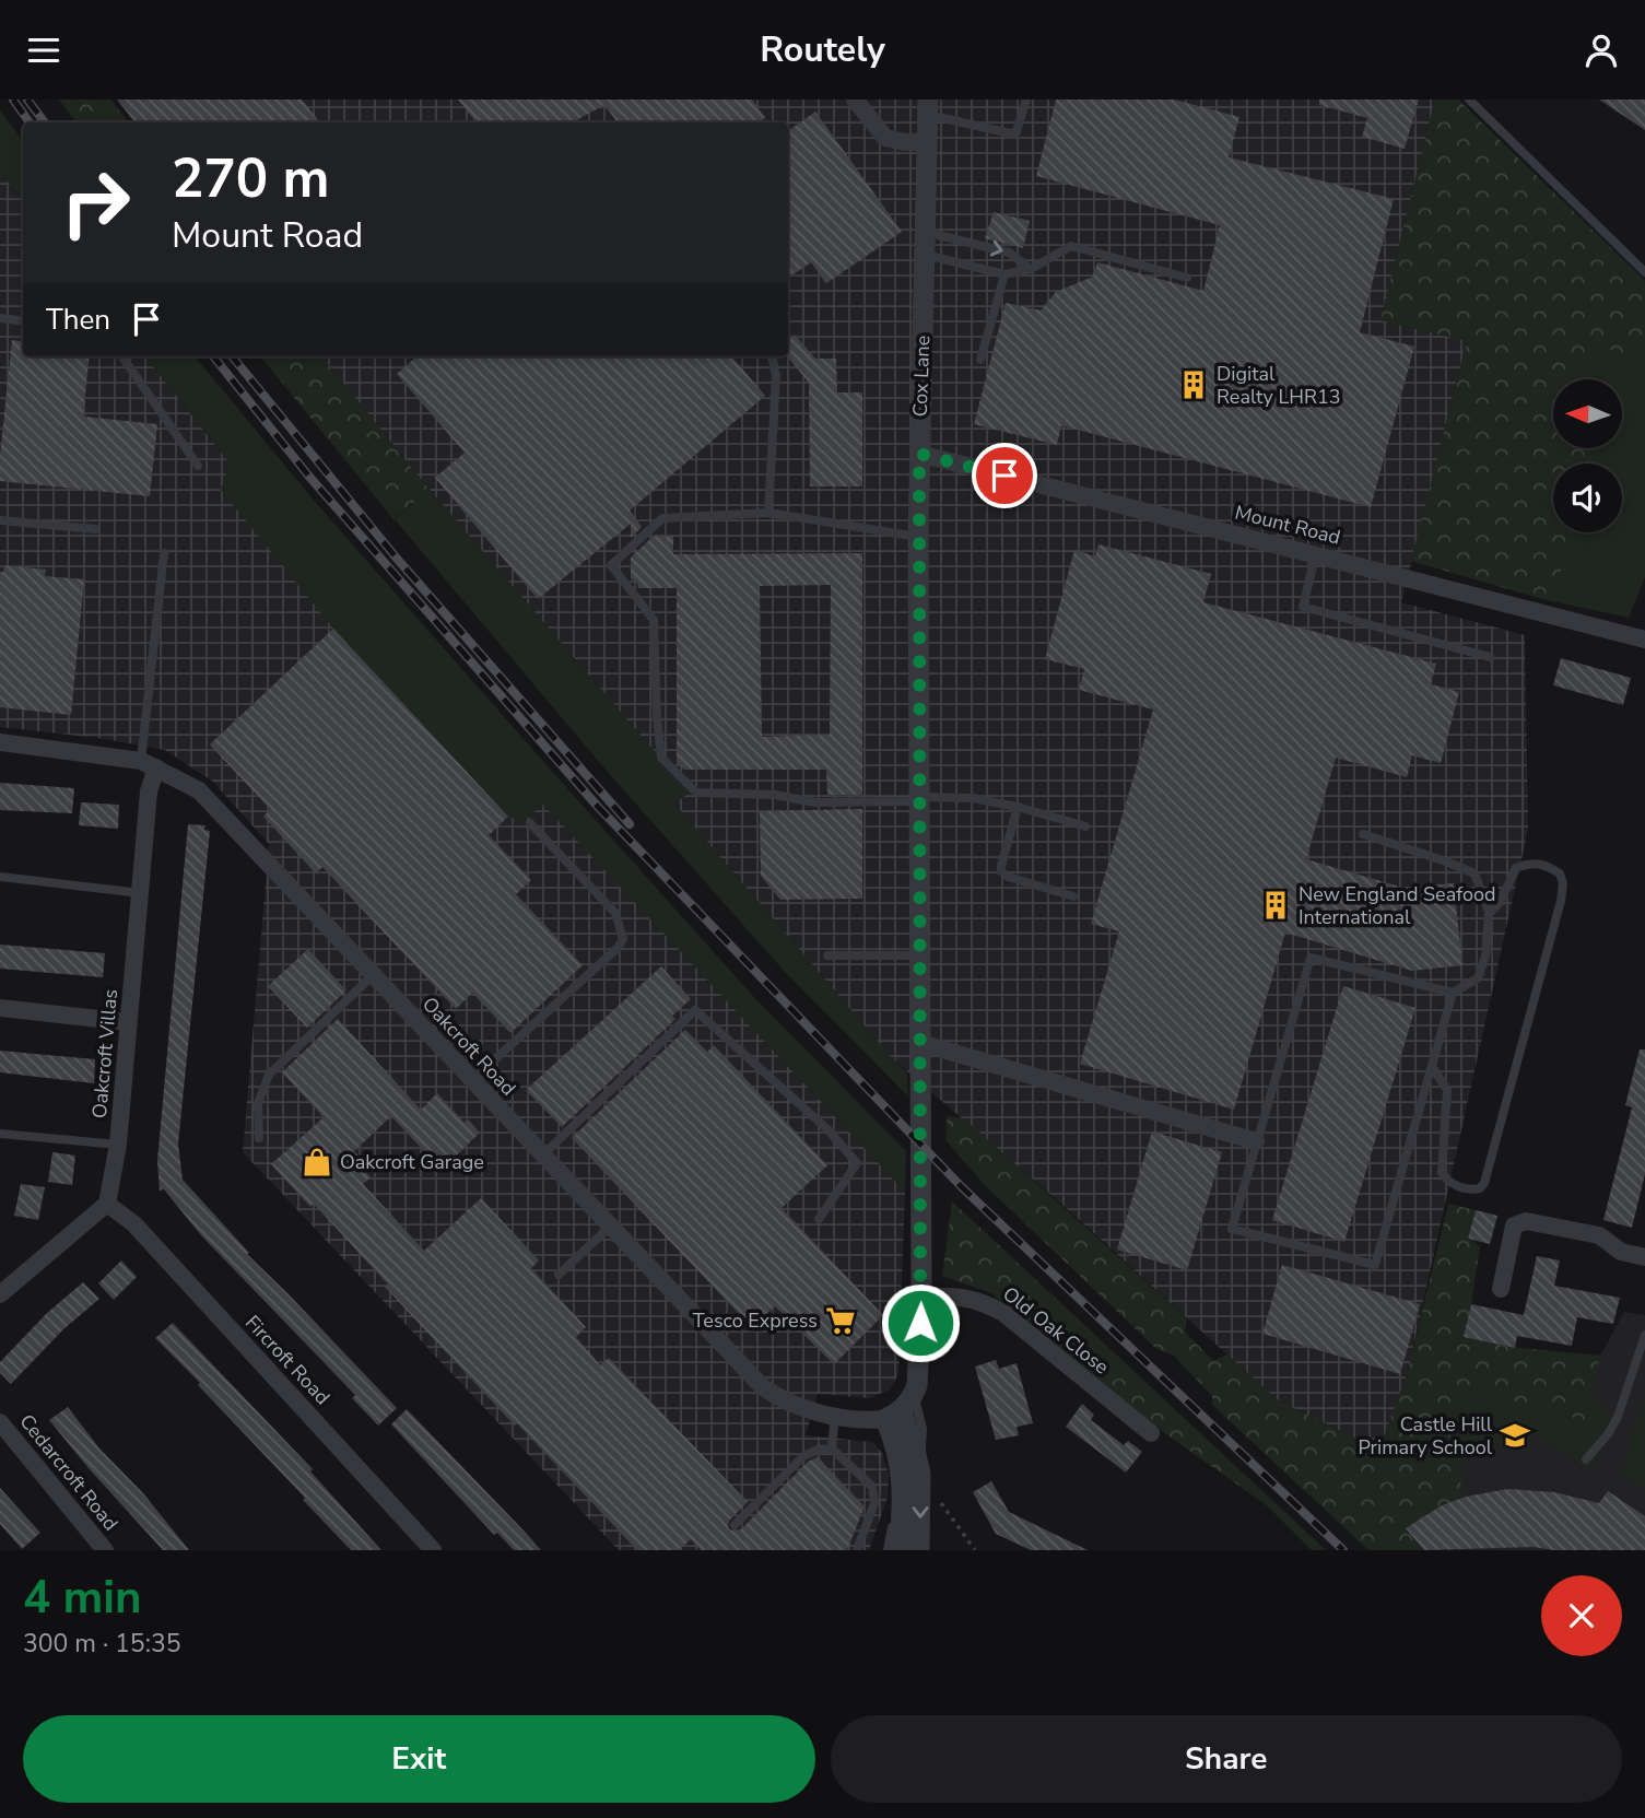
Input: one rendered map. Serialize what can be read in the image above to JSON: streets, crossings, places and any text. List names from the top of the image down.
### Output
{
  "streets": {
    "street": [
      "Cox Lane",
      "Mount Road",
      "Oakcroft Road",
      "Oakcroft Villas",
      "Old Oak Close",
      "Fircroft Road",
      "Cedarcroft Road"
    ]
  },
  "crossings": [
    ["Cox Lane", "Mount Road"],
    ["Cox Lane", "Oakcroft Road"],
    ["Cox Lane", "Old Oak Close"],
    ["Oakcroft Road", "Oakcroft Villas"],
    ["Oakcroft Villas", "Fircroft Road"]
  ],
  "places": {
    "building": ["Digital Realty LHR13", "New England Seafood International"],
    "shop": ["Oakcroft Garage"],
    "supermarket": ["Tesco Express"],
    "school or university": ["Castle Hill Primary School"]
  },
  "north": "left",
  "page": {
    "header": "Routely",
    "turn": ["270 m", "Mount Road"],
    "then": "Then",
    "heading": ["4 min", "300 m · 15:35"],
    "buttons": ["Exit", "Share"]
  }
}
